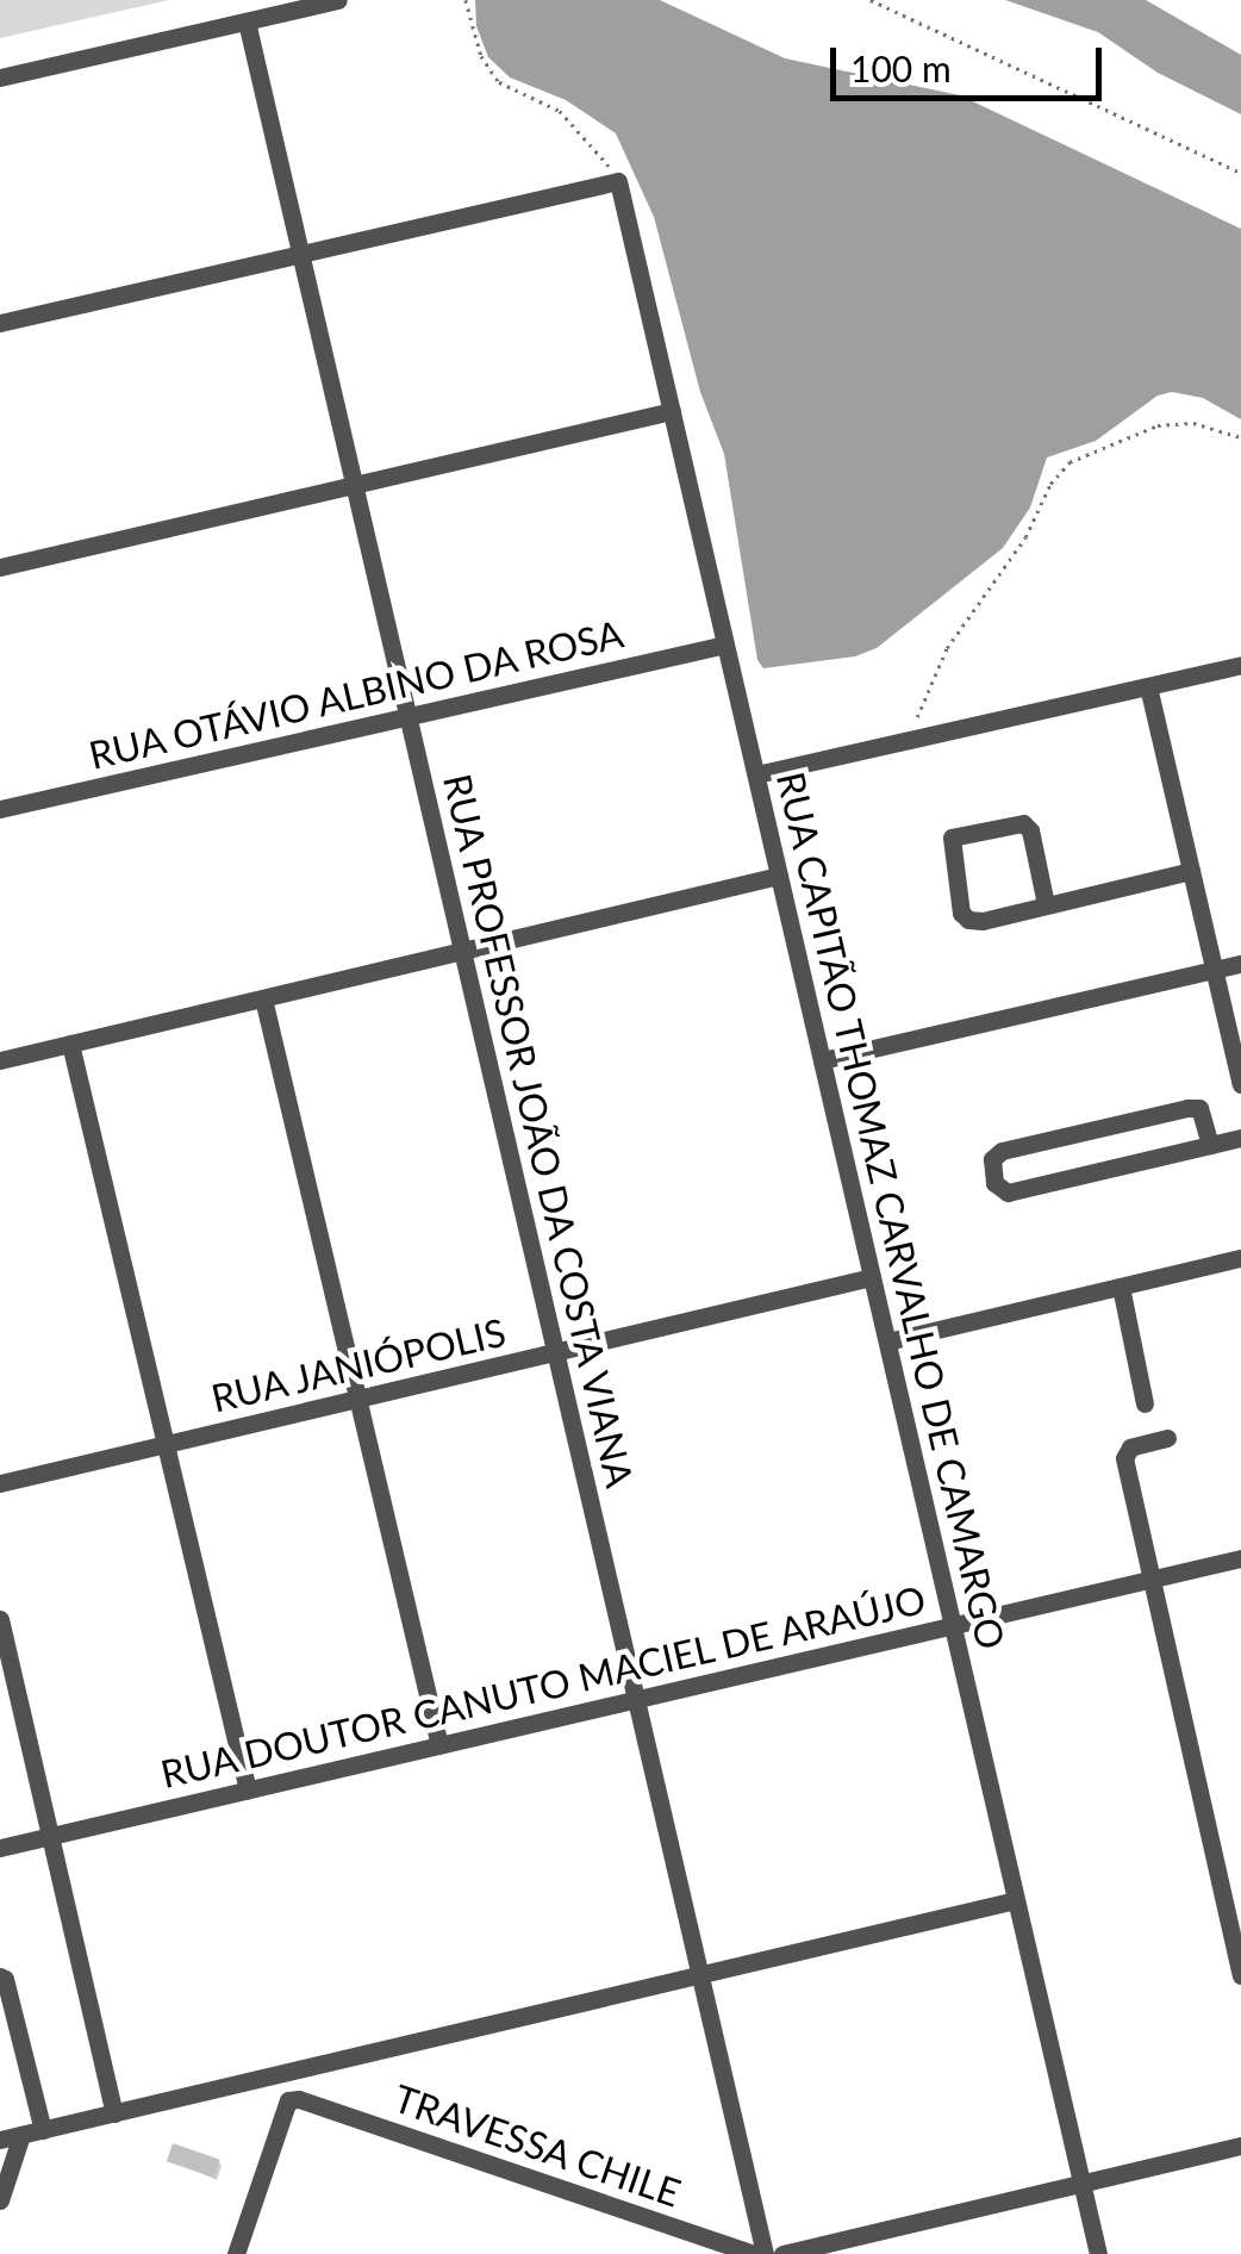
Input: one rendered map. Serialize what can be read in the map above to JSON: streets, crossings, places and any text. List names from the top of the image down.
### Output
{
  "streets": {
    "street": [
      "RUA OTÁVIO ALBINO DA ROSA",
      "RUA PROFESSOR JOÃO DA COSTA VIANA",
      "RUA CAPITÃO THOMAZ CARVALHO DE CAMARGO",
      "RUA JANIÓPOLIS",
      "RUA DOUTOR CANUTO MACIEL DE ARAÚJO",
      "TRAVESSA CHILE"
    ]
  },
  "crossings": [
    ["RUA OTÁVIO ALBINO DA ROSA", "RUA PROFESSOR JOÃO DA COSTA VIANA"],
    ["RUA OTÁVIO ALBINO DA ROSA", "RUA CAPITÃO THOMAZ CARVALHO DE CAMARGO"],
    ["RUA PROFESSOR JOÃO DA COSTA VIANA", "RUA JANIÓPOLIS"],
    ["RUA PROFESSOR JOÃO DA COSTA VIANA", "RUA DOUTOR CANUTO MACIEL DE ARAÚJO"],
    ["RUA CAPITÃO THOMAZ CARVALHO DE CAMARGO", "RUA JANIÓPOLIS"],
    ["RUA CAPITÃO THOMAZ CARVALHO DE CAMARGO", "RUA DOUTOR CANUTO MACIEL DE ARAÚJO"]
  ],
  "scale_bar": "100 m"
}
